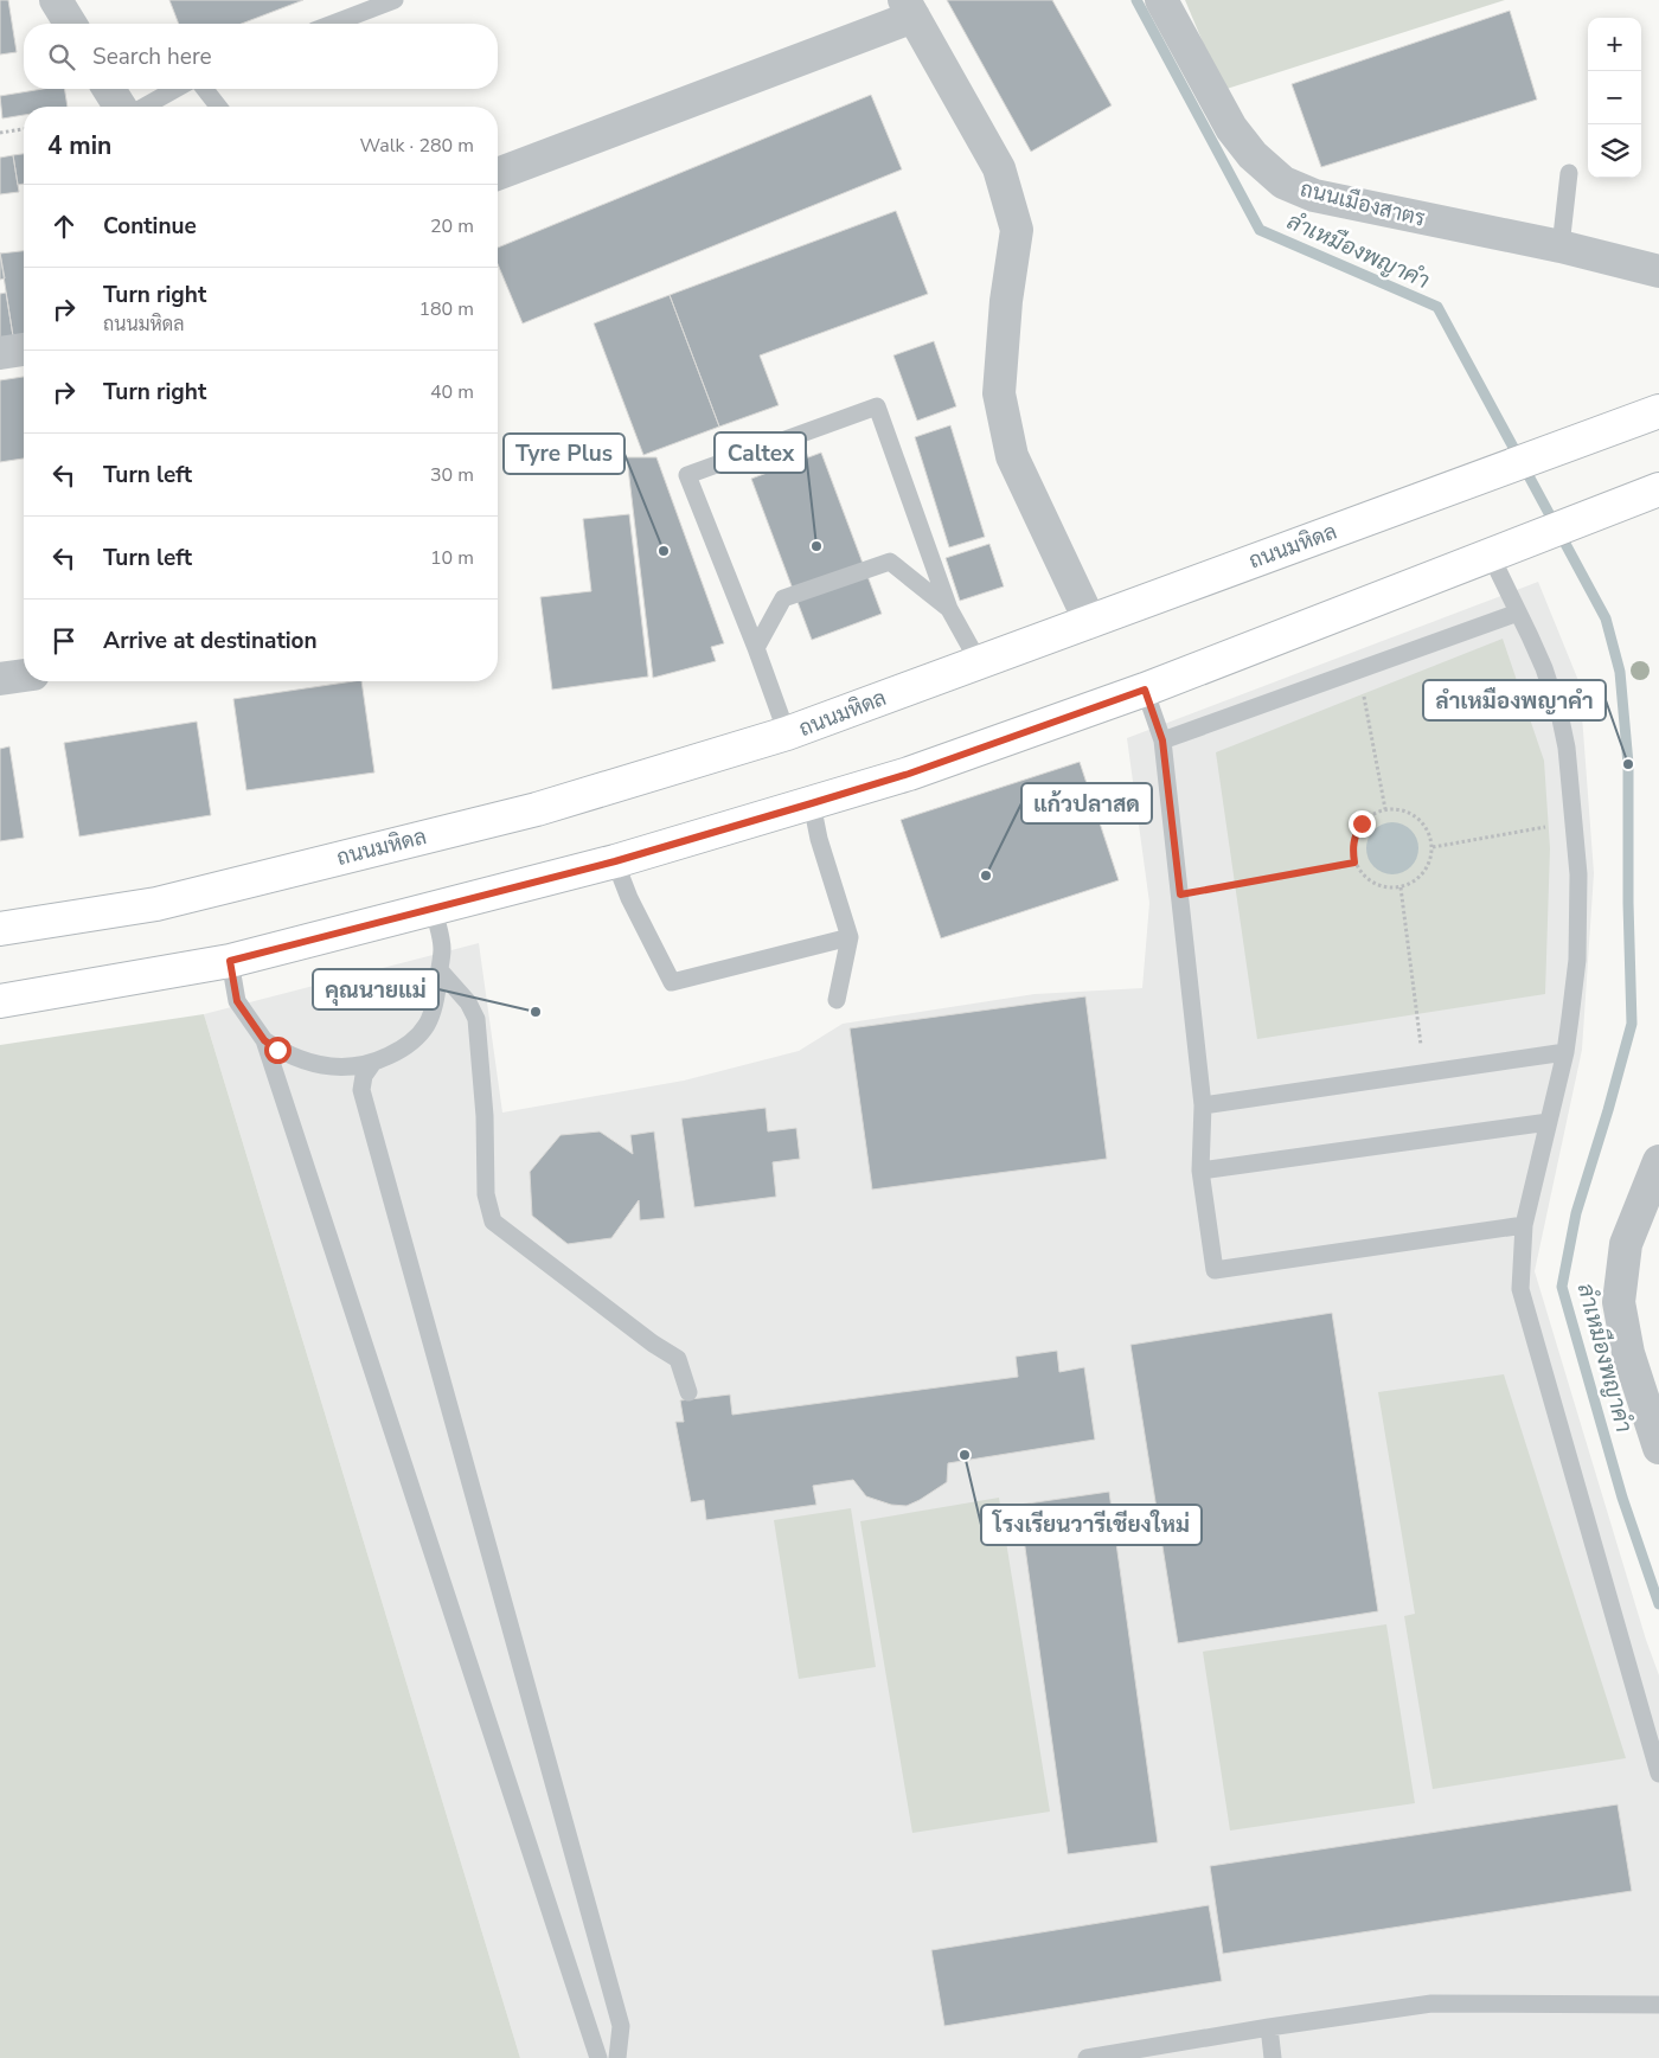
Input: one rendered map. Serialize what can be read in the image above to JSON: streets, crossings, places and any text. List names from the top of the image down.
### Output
{
  "streets": {
    "main road": ["ถนนมหิดล"],
    "street": ["ถนนเมืองสาตร"]
  },
  "water": ["ลำเหมืองพญาคำ"],
  "places": [
    "Caltex",
    "Tyre Plus",
    "ลำเหมืองพญาคำ",
    "แก้วปลาสด",
    "คุณนายแม่",
    "โรงเรียนวารีเชียงใหม่"
  ],
  "page": {
    "map_buttons": ["+", "−"],
    "search": "Search here",
    "heading": ["4 min", "Walk · 280 m"],
    "list": [
      ["Continue", "20 m"],
      ["Turn right", "ถนนมหิดล", "180 m"],
      ["Turn right", "40 m"],
      ["Turn left", "30 m"],
      ["Turn left", "10 m"],
      "Arrive at destination"
    ]
  }
}
